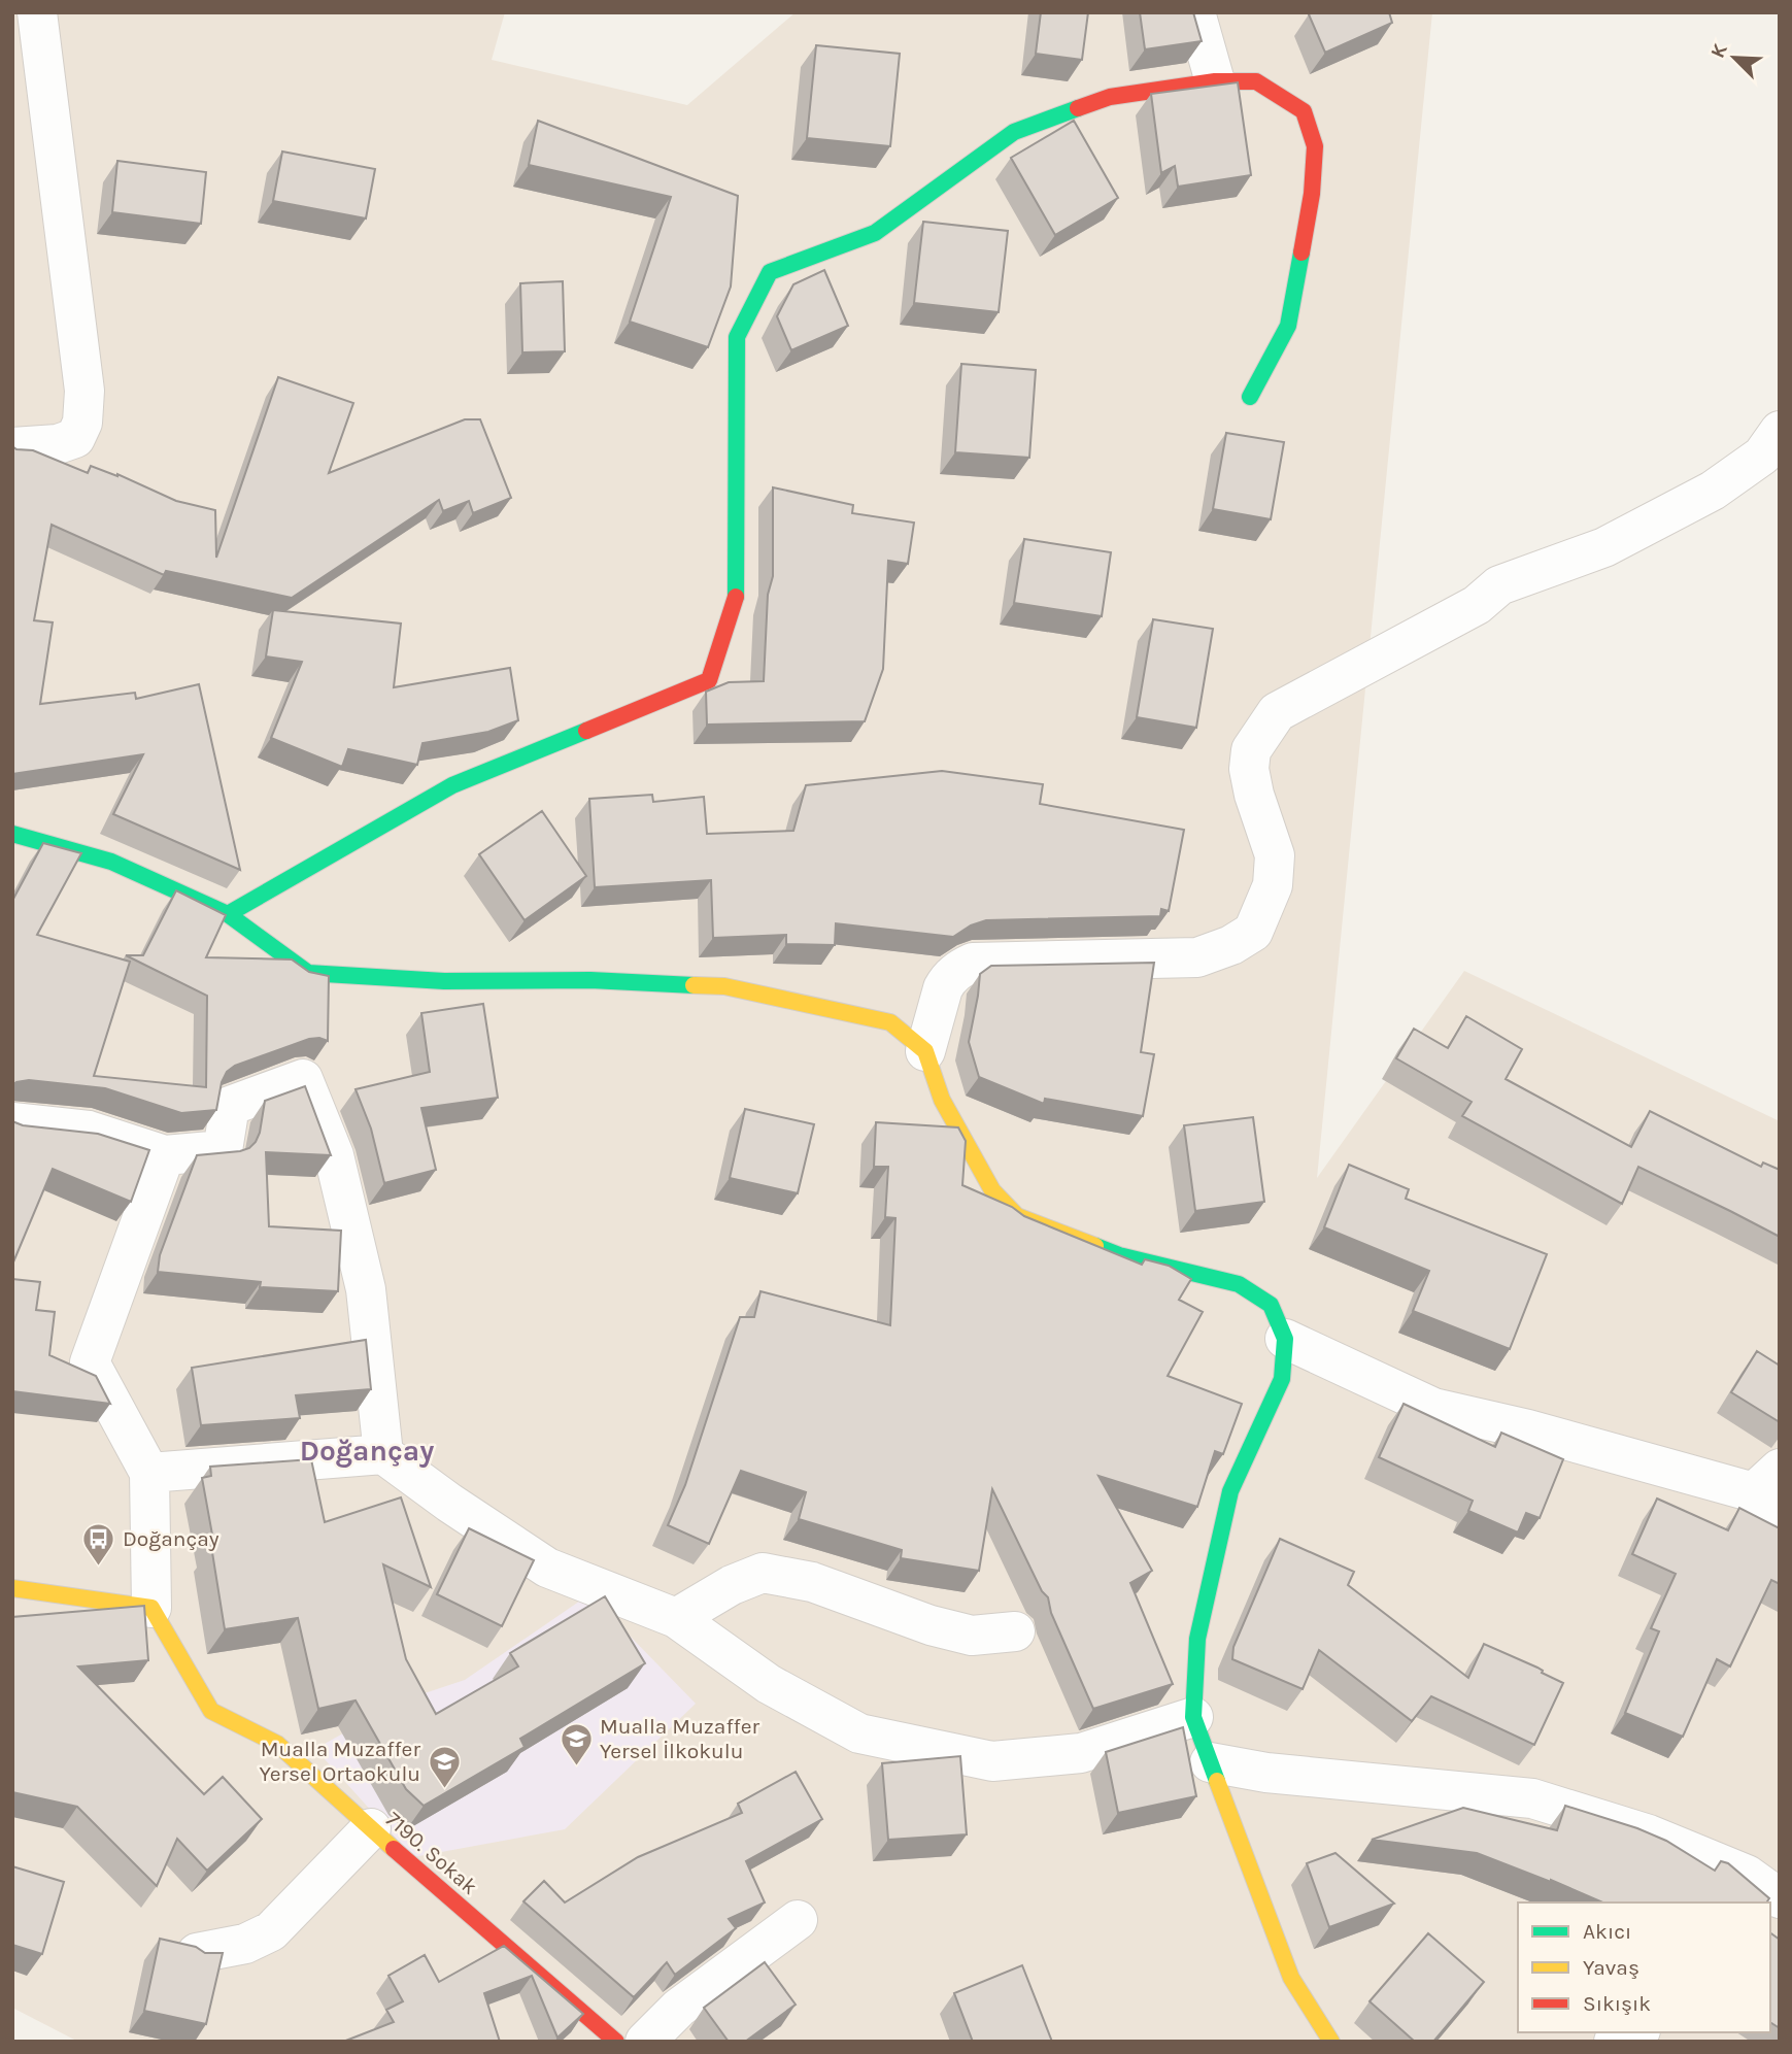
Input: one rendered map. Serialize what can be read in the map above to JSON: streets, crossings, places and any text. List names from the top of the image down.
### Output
{
  "streets": {
    "street": ["7190. Sokak"]
  },
  "districts": ["Doğançay"],
  "places": {
    "bus stop": ["Doğançay"],
    "school or university": ["Mualla Muzaffer Yersel İlkokulu", "Mualla Muzaffer Yersel Ortaokulu"]
  },
  "legend": ["Akıcı", "Yavaş", "Sıkışık"],
  "north": "top left"
}
